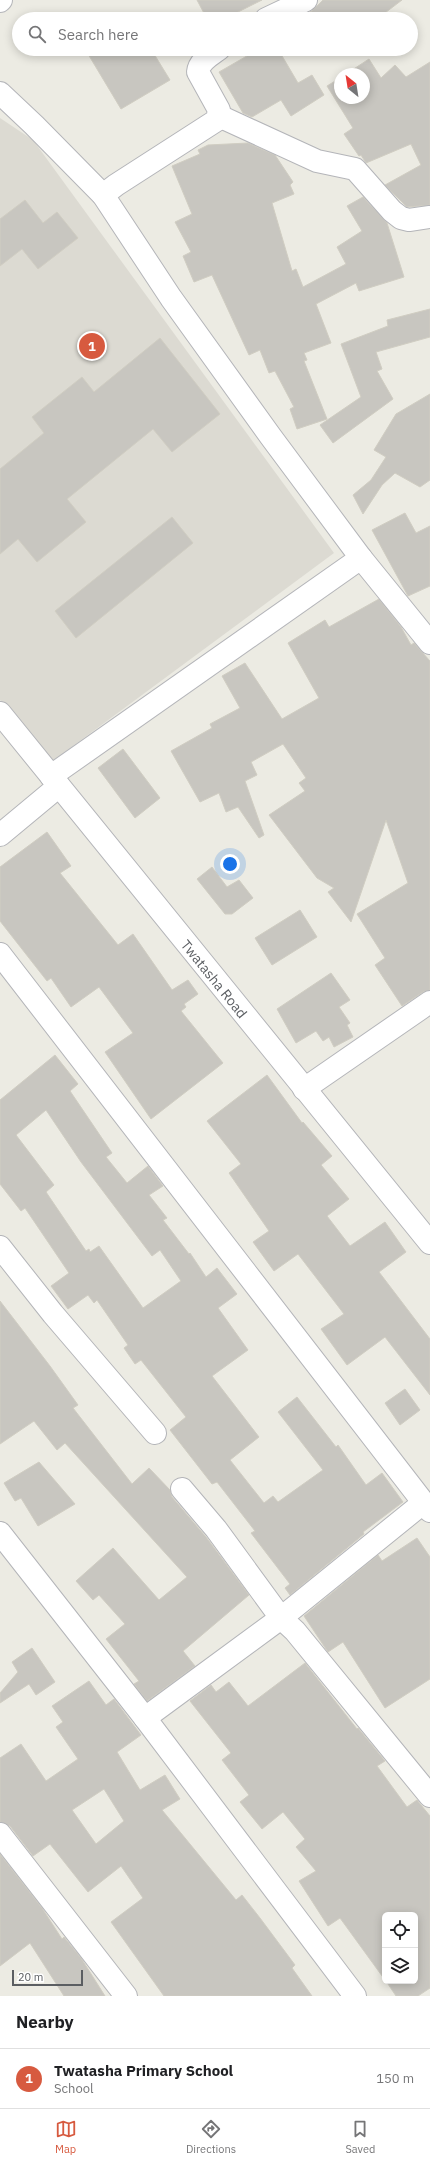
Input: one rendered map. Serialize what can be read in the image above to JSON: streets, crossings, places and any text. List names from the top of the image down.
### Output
{
  "streets": {
    "street": ["Twatasha Road"]
  },
  "scale_bar": "20 m",
  "north": "top left",
  "page": {
    "search": "Search here",
    "pins": "1",
    "scale": "20 m",
    "heading": "Nearby",
    "list": [
      {
        "mark": "1",
        "name": "Twatasha Primary School",
        "note": "School",
        "value": "150 m"
      }
    ],
    "nav": ["Map", "Directions", "Saved"]
  }
}
